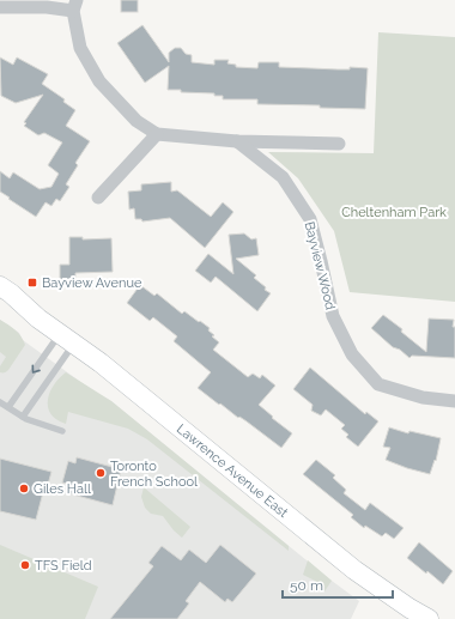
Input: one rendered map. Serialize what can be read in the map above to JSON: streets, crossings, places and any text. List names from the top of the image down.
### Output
{
  "streets": {
    "main road": ["Lawrence Avenue East"],
    "street": ["Bayview Wood"]
  },
  "parks": ["Cheltenham Park"],
  "places": {
    "transit": ["Bayview Avenue"],
    "other": ["Toronto French School", "Giles Hall", "TFS Field"]
  },
  "scale_bar": "50 m"
}
